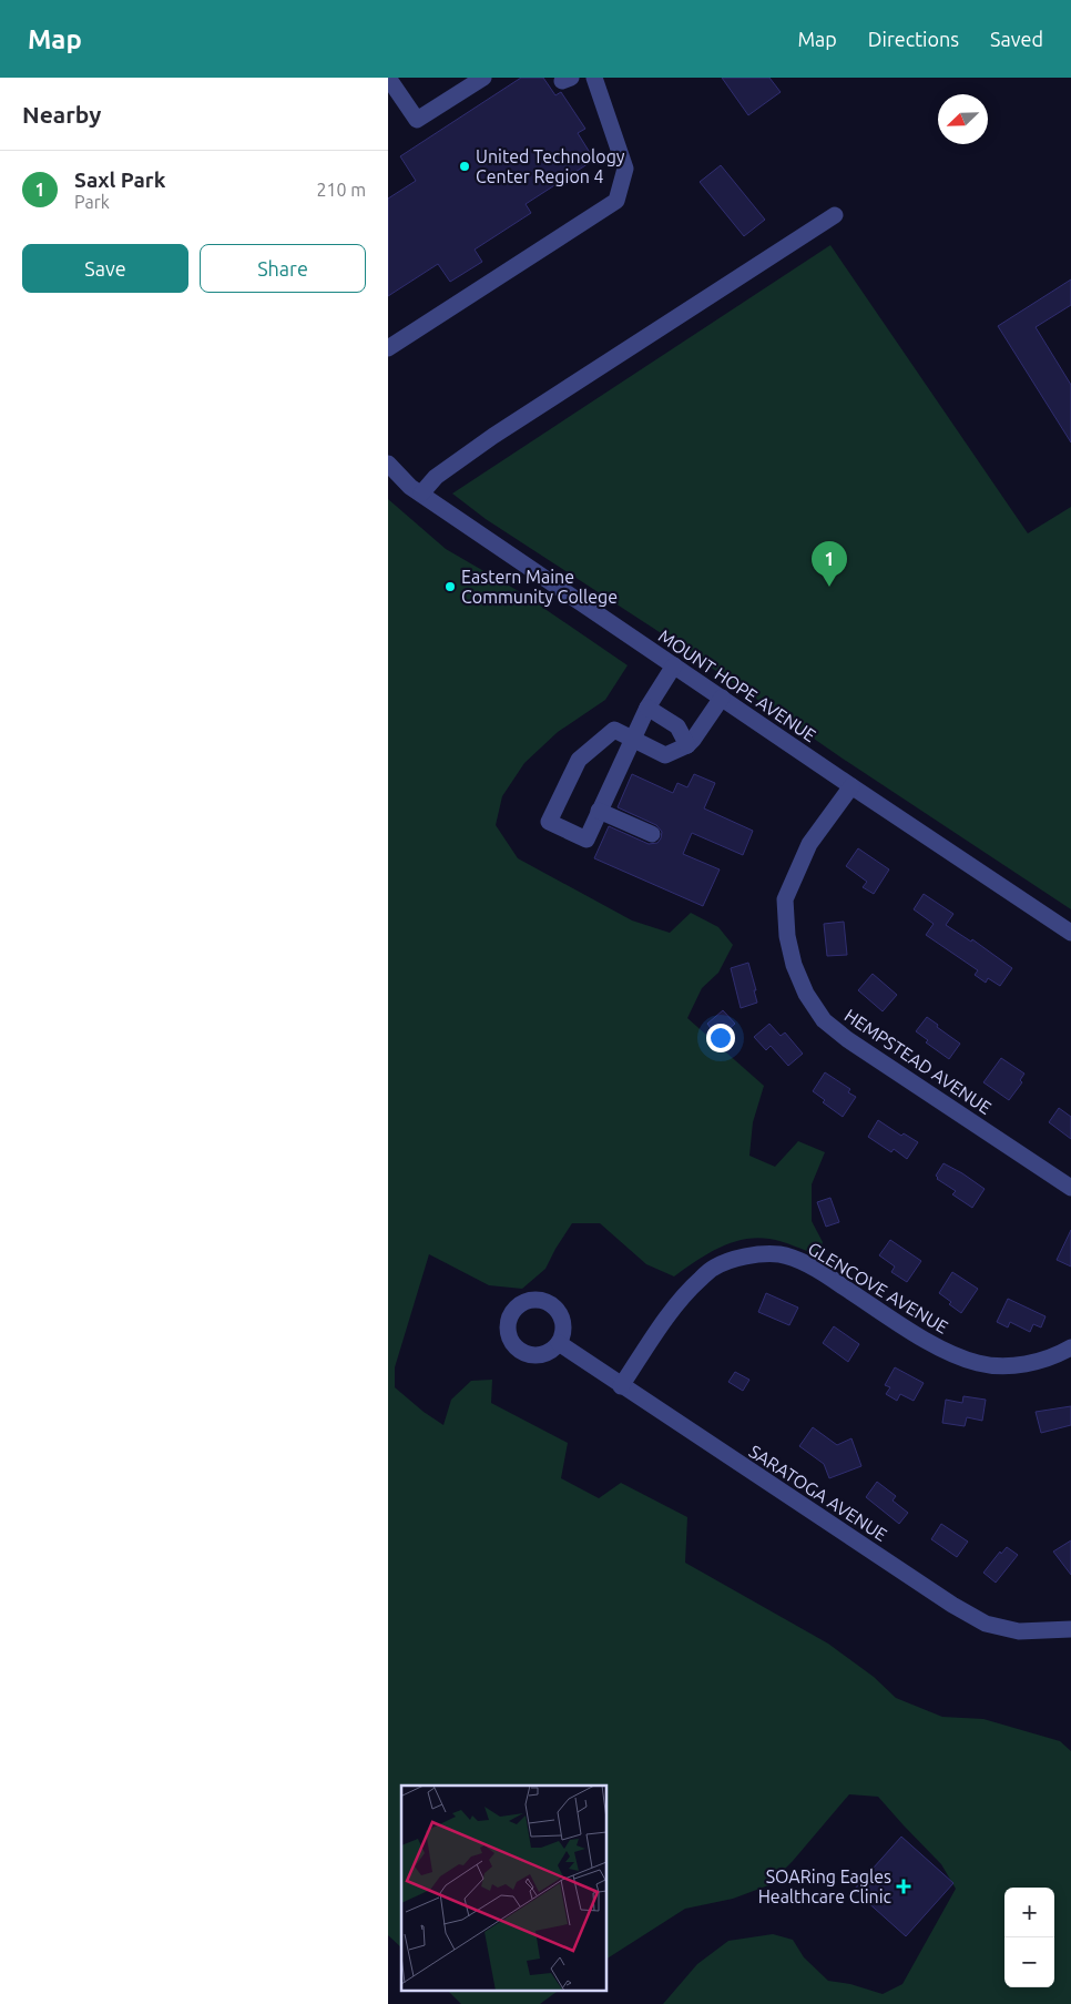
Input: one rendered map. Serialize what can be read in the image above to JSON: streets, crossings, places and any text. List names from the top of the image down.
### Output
{
  "streets": {
    "street": [
      "MOUNT HOPE AVENUE",
      "HEMPSTEAD AVENUE",
      "GLENCOVE AVENUE",
      "SARATOGA AVENUE"
    ]
  },
  "crossings": [
    ["MOUNT HOPE AVENUE", "HEMPSTEAD AVENUE"],
    ["GLENCOVE AVENUE", "SARATOGA AVENUE"]
  ],
  "places": {
    "other": ["United Technology Center Region 4", "Eastern Maine Community College"],
    "health": ["SOARing Eagles Healthcare Clinic"]
  },
  "north": "bottom left",
  "page": {
    "header": "Map",
    "nav": ["Map", "Directions", "Saved"],
    "heading": "Nearby",
    "list": [
      {
        "mark": "1",
        "name": "Saxl Park",
        "note": "Park",
        "value": "210 m"
      }
    ],
    "buttons": ["Save", "Share"],
    "pins": "1",
    "map_buttons": ["+", "−"]
  }
}
